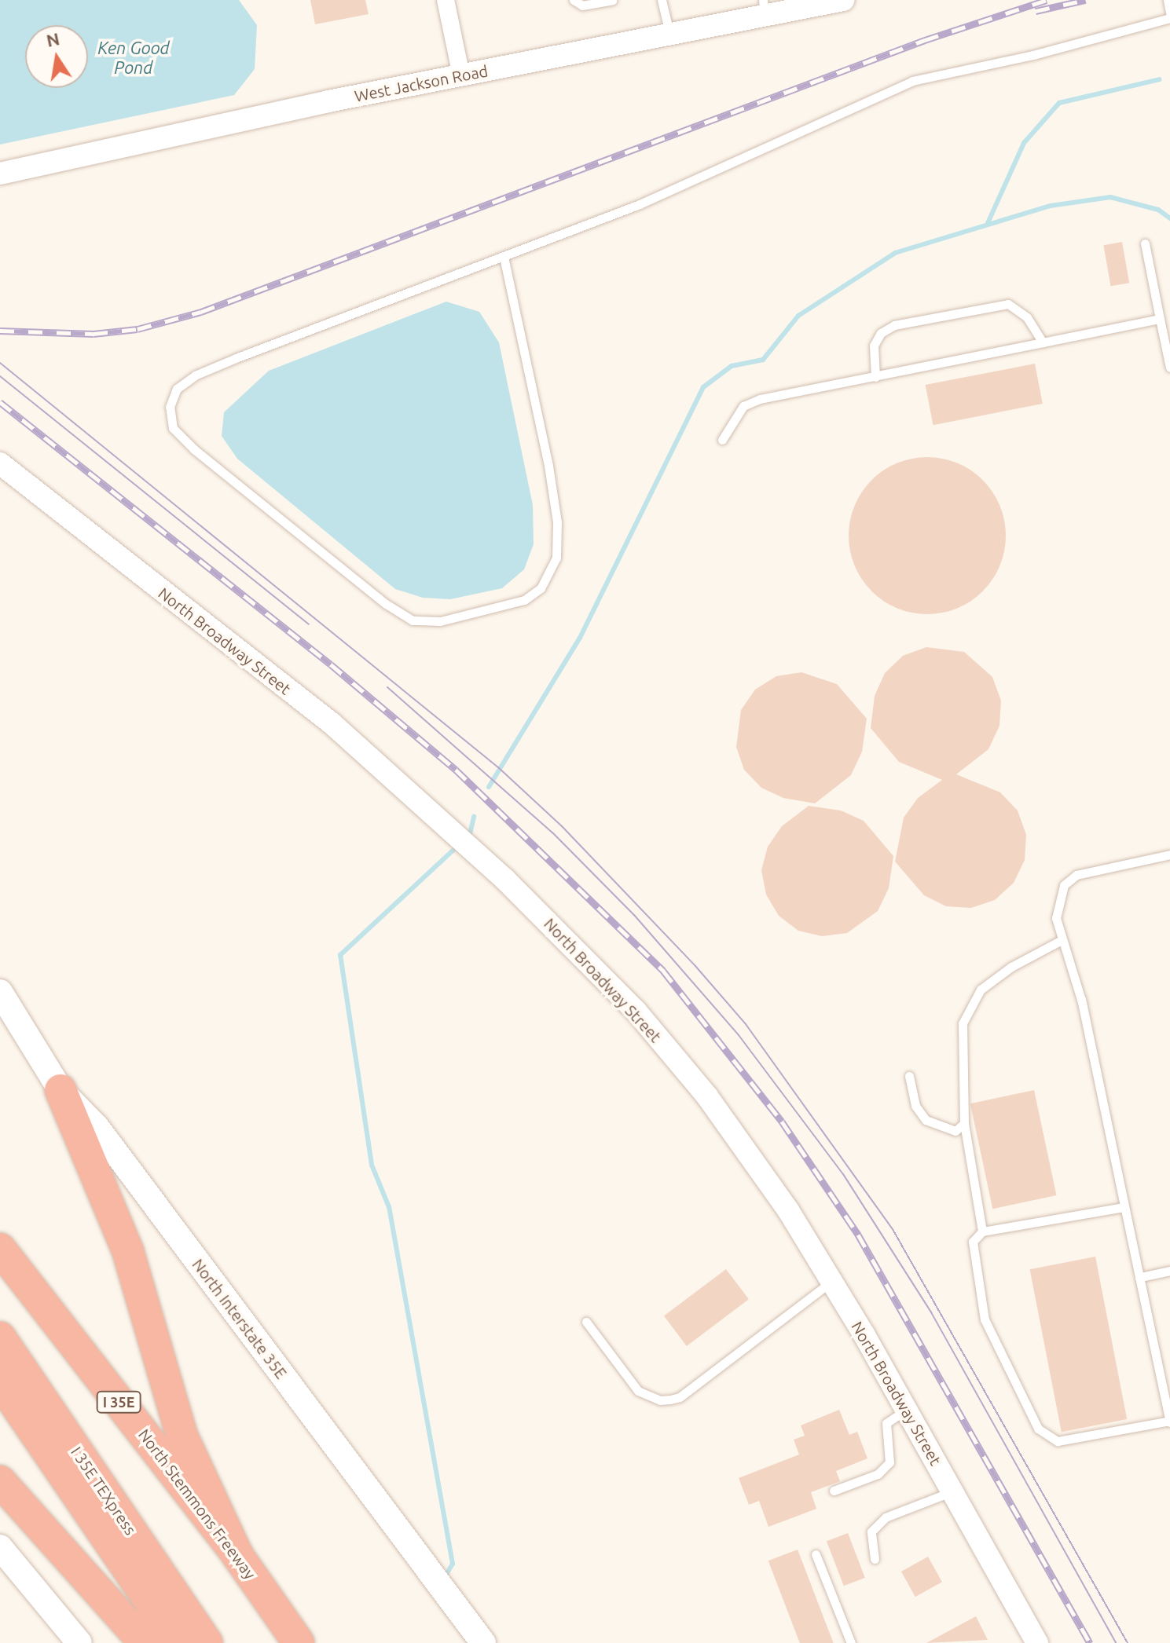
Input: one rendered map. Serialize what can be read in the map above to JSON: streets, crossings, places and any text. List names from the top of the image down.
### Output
{
  "streets": {
    "highway": ["I 35E", "I 35E TEXpress", "North Stemmons Freeway"],
    "main road": ["North Interstate 35E"],
    "street": ["West Jackson Road", "North Broadway Street"]
  },
  "water": ["Ken Good Pond"],
  "north": "top"
}
